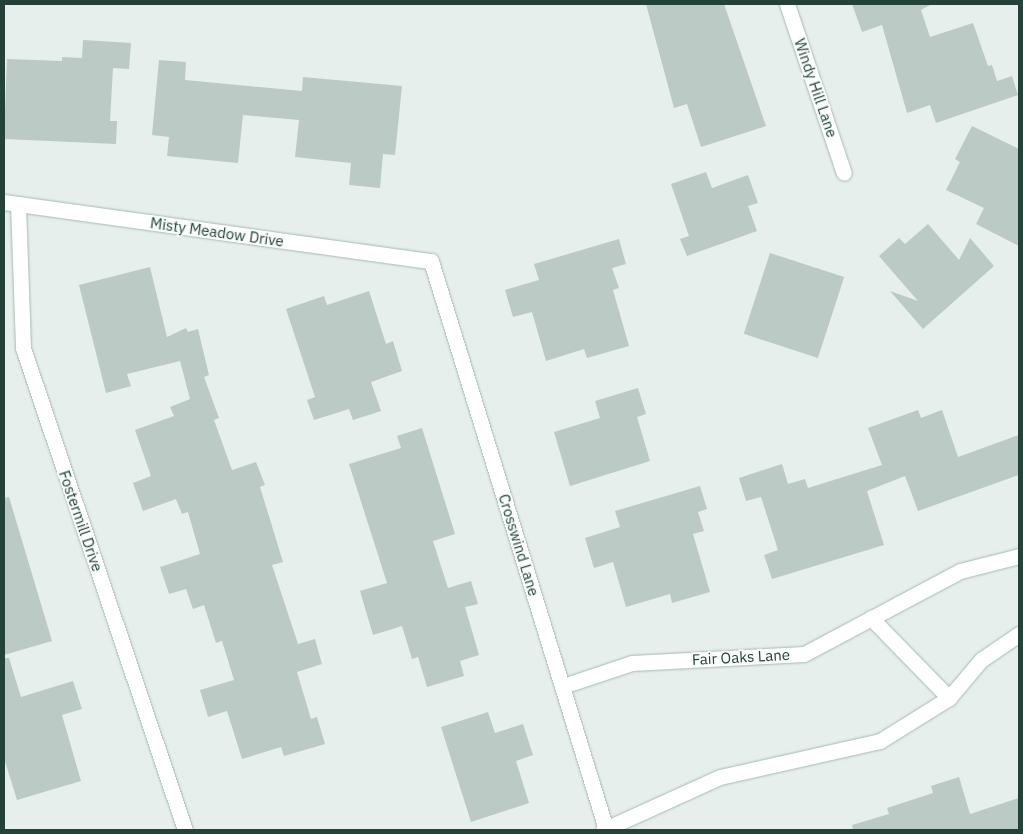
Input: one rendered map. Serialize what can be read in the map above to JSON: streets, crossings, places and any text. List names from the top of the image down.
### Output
{
  "streets": {
    "street": [
      "Windy Hill Lane",
      "Misty Meadow Drive",
      "Fostermill Drive",
      "Crosswind Lane",
      "Fair Oaks Lane"
    ]
  },
  "crossings": [
    ["Misty Meadow Drive", "Fostermill Drive"],
    ["Misty Meadow Drive", "Crosswind Lane"],
    ["Crosswind Lane", "Fair Oaks Lane"]
  ]
}
